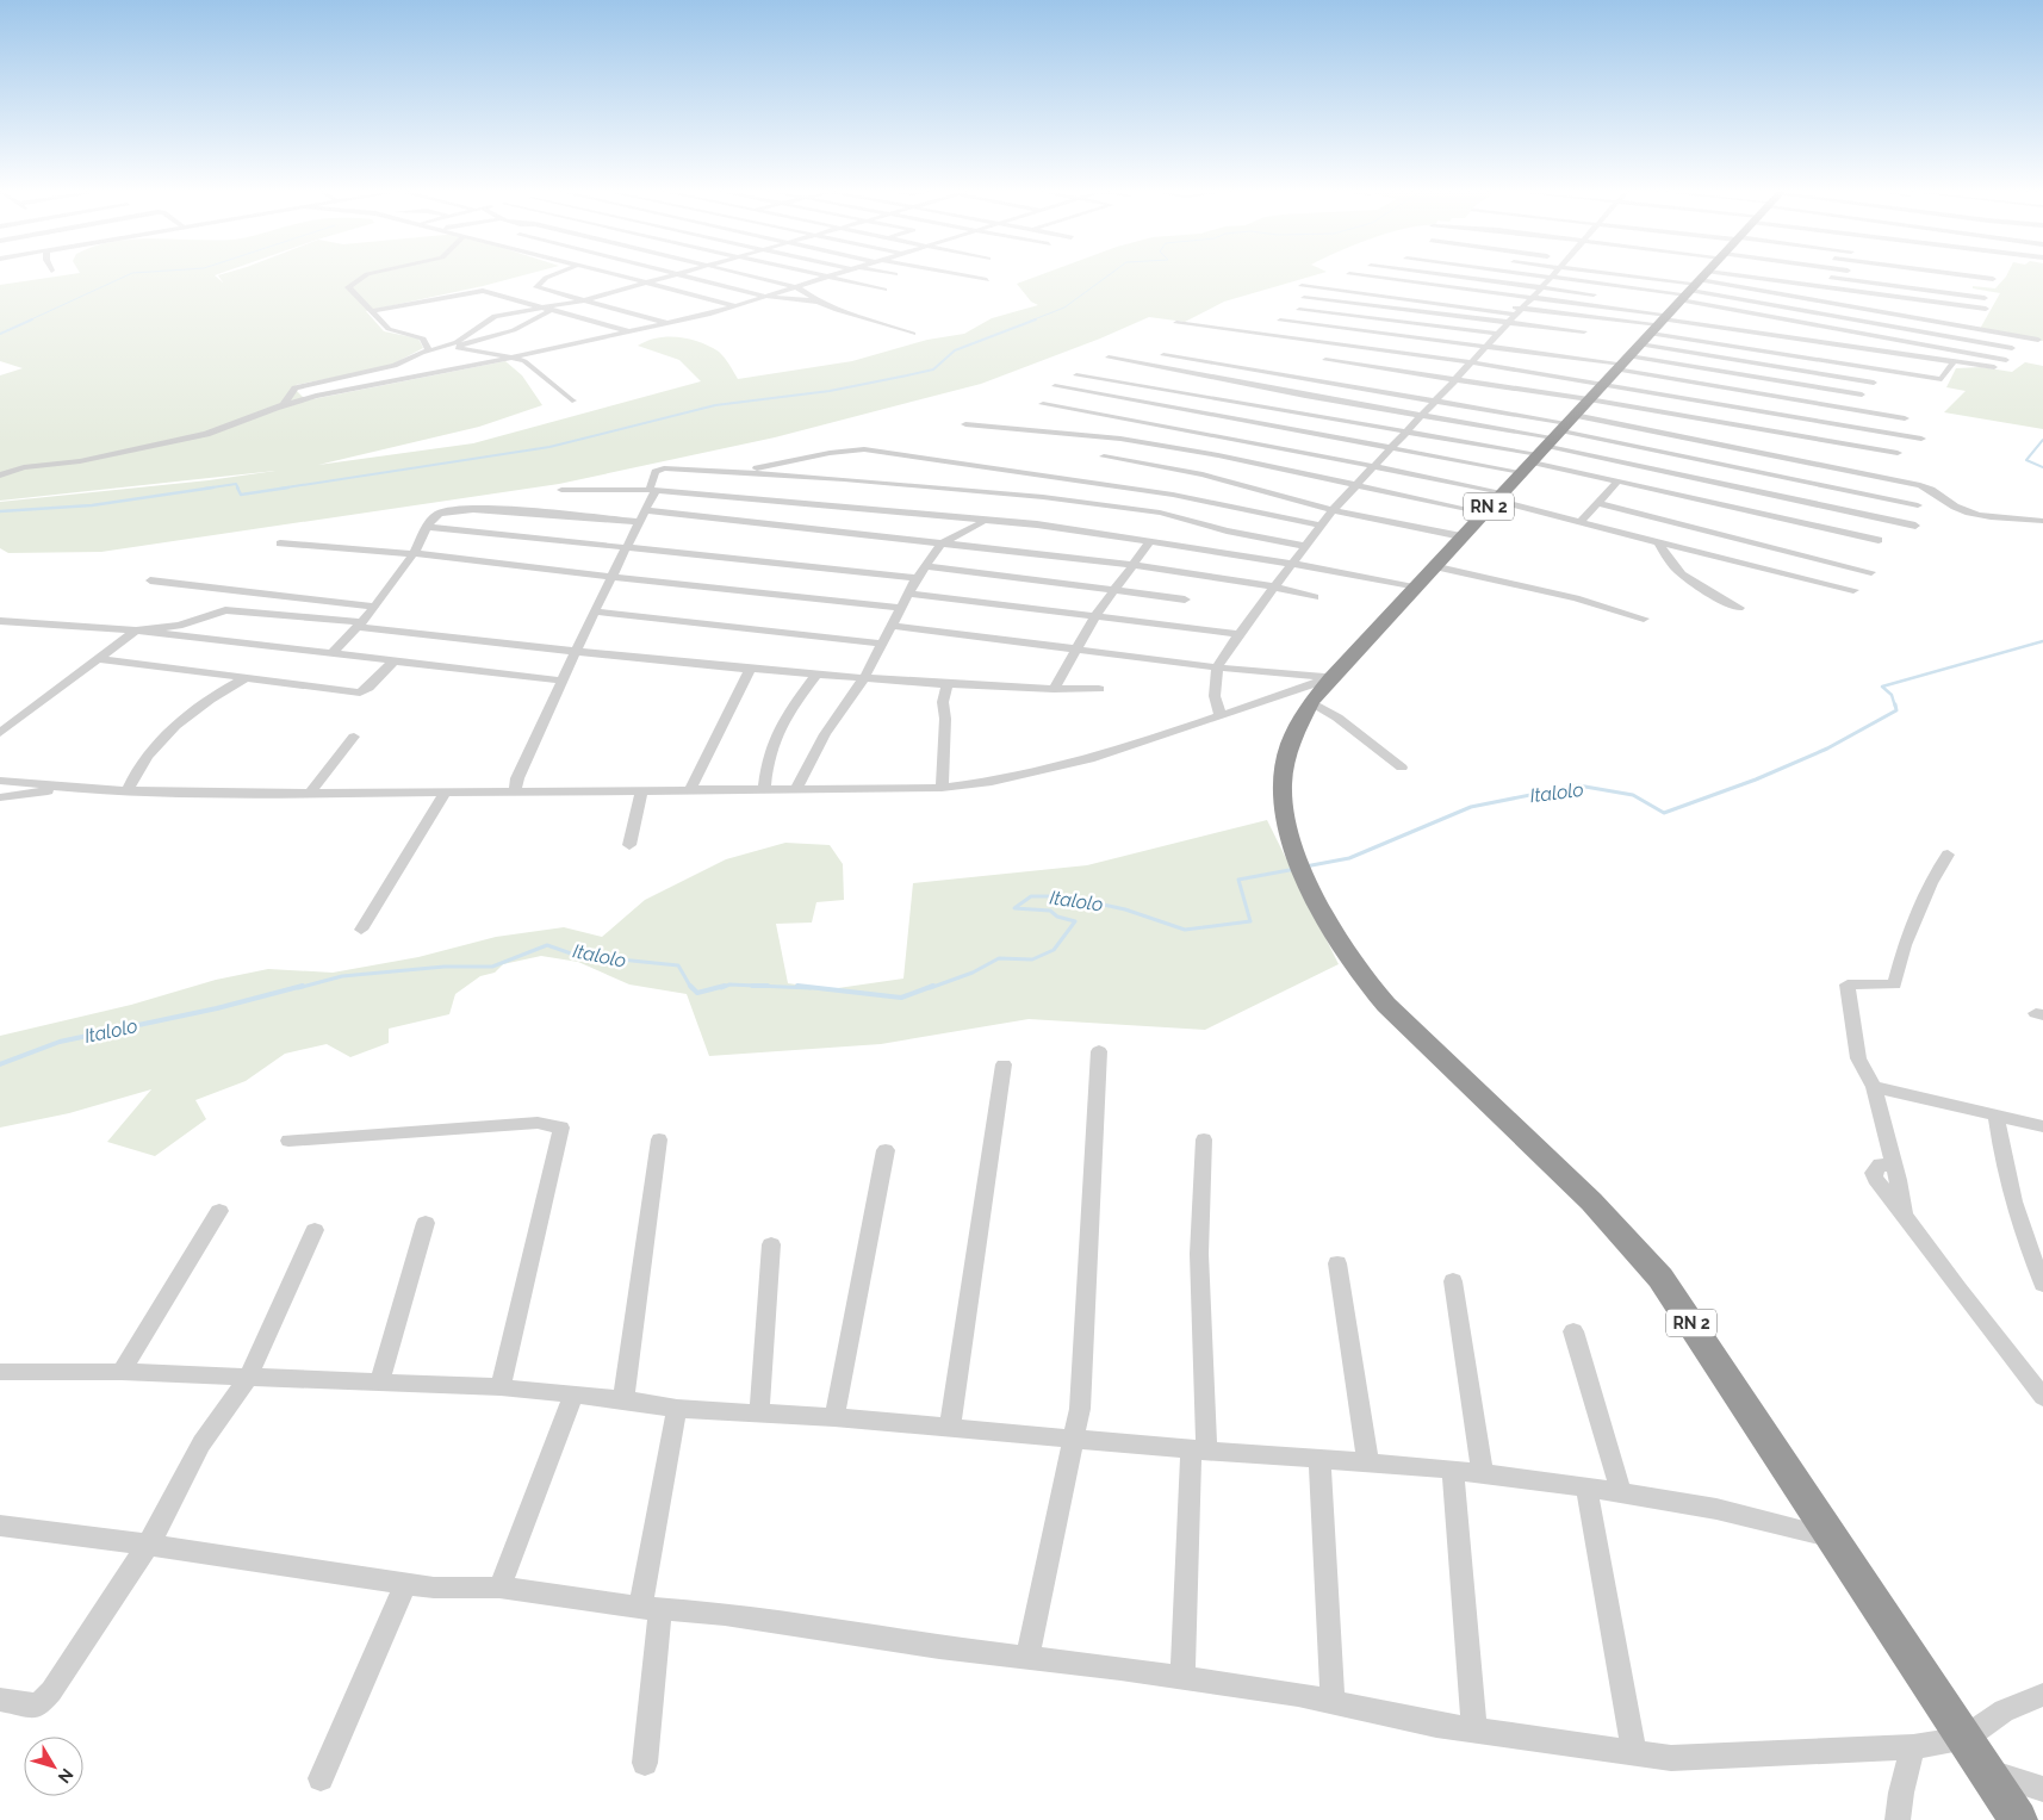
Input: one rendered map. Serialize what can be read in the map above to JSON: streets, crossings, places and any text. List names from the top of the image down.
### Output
{
  "streets": {
    "highway": ["RN 2"]
  },
  "water": ["Italolo"],
  "north": "bottom right"
}
